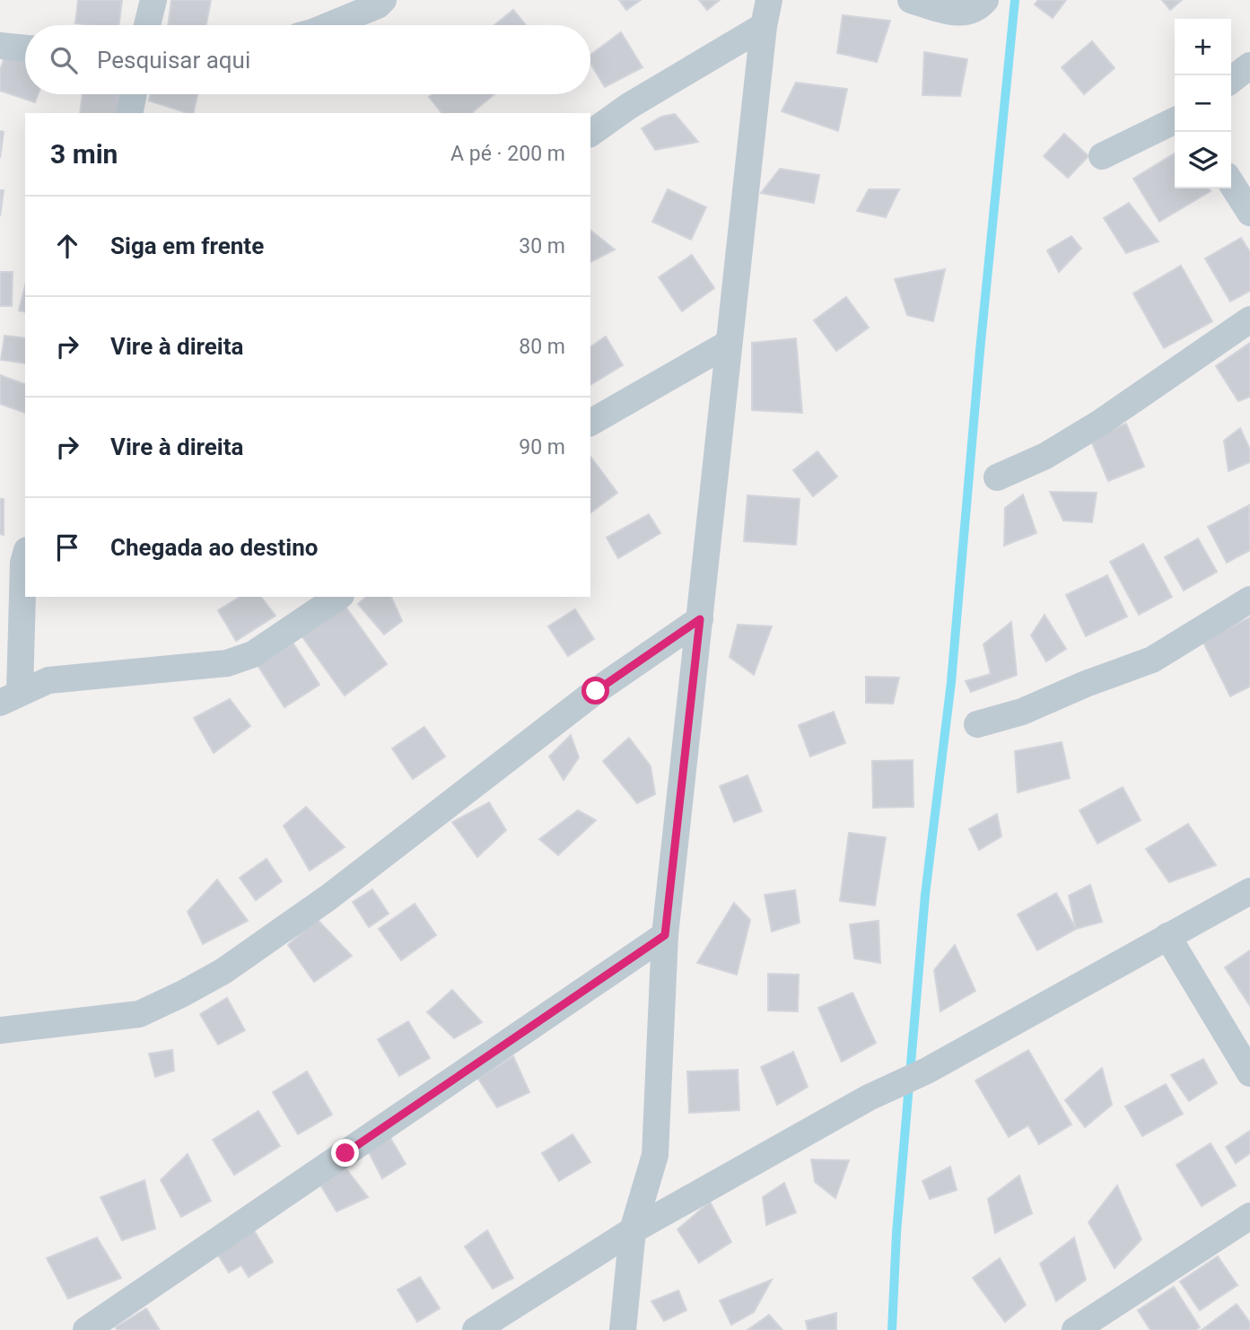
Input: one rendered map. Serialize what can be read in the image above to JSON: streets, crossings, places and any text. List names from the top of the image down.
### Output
{
  "page": {
    "map_buttons": ["+", "−"],
    "search": "Pesquisar aqui",
    "heading": ["3 min", "A pé · 200 m"],
    "list": [
      ["Siga em frente", "30 m"],
      ["Vire à direita", "80 m"],
      ["Vire à direita", "90 m"],
      "Chegada ao destino"
    ]
  }
}
